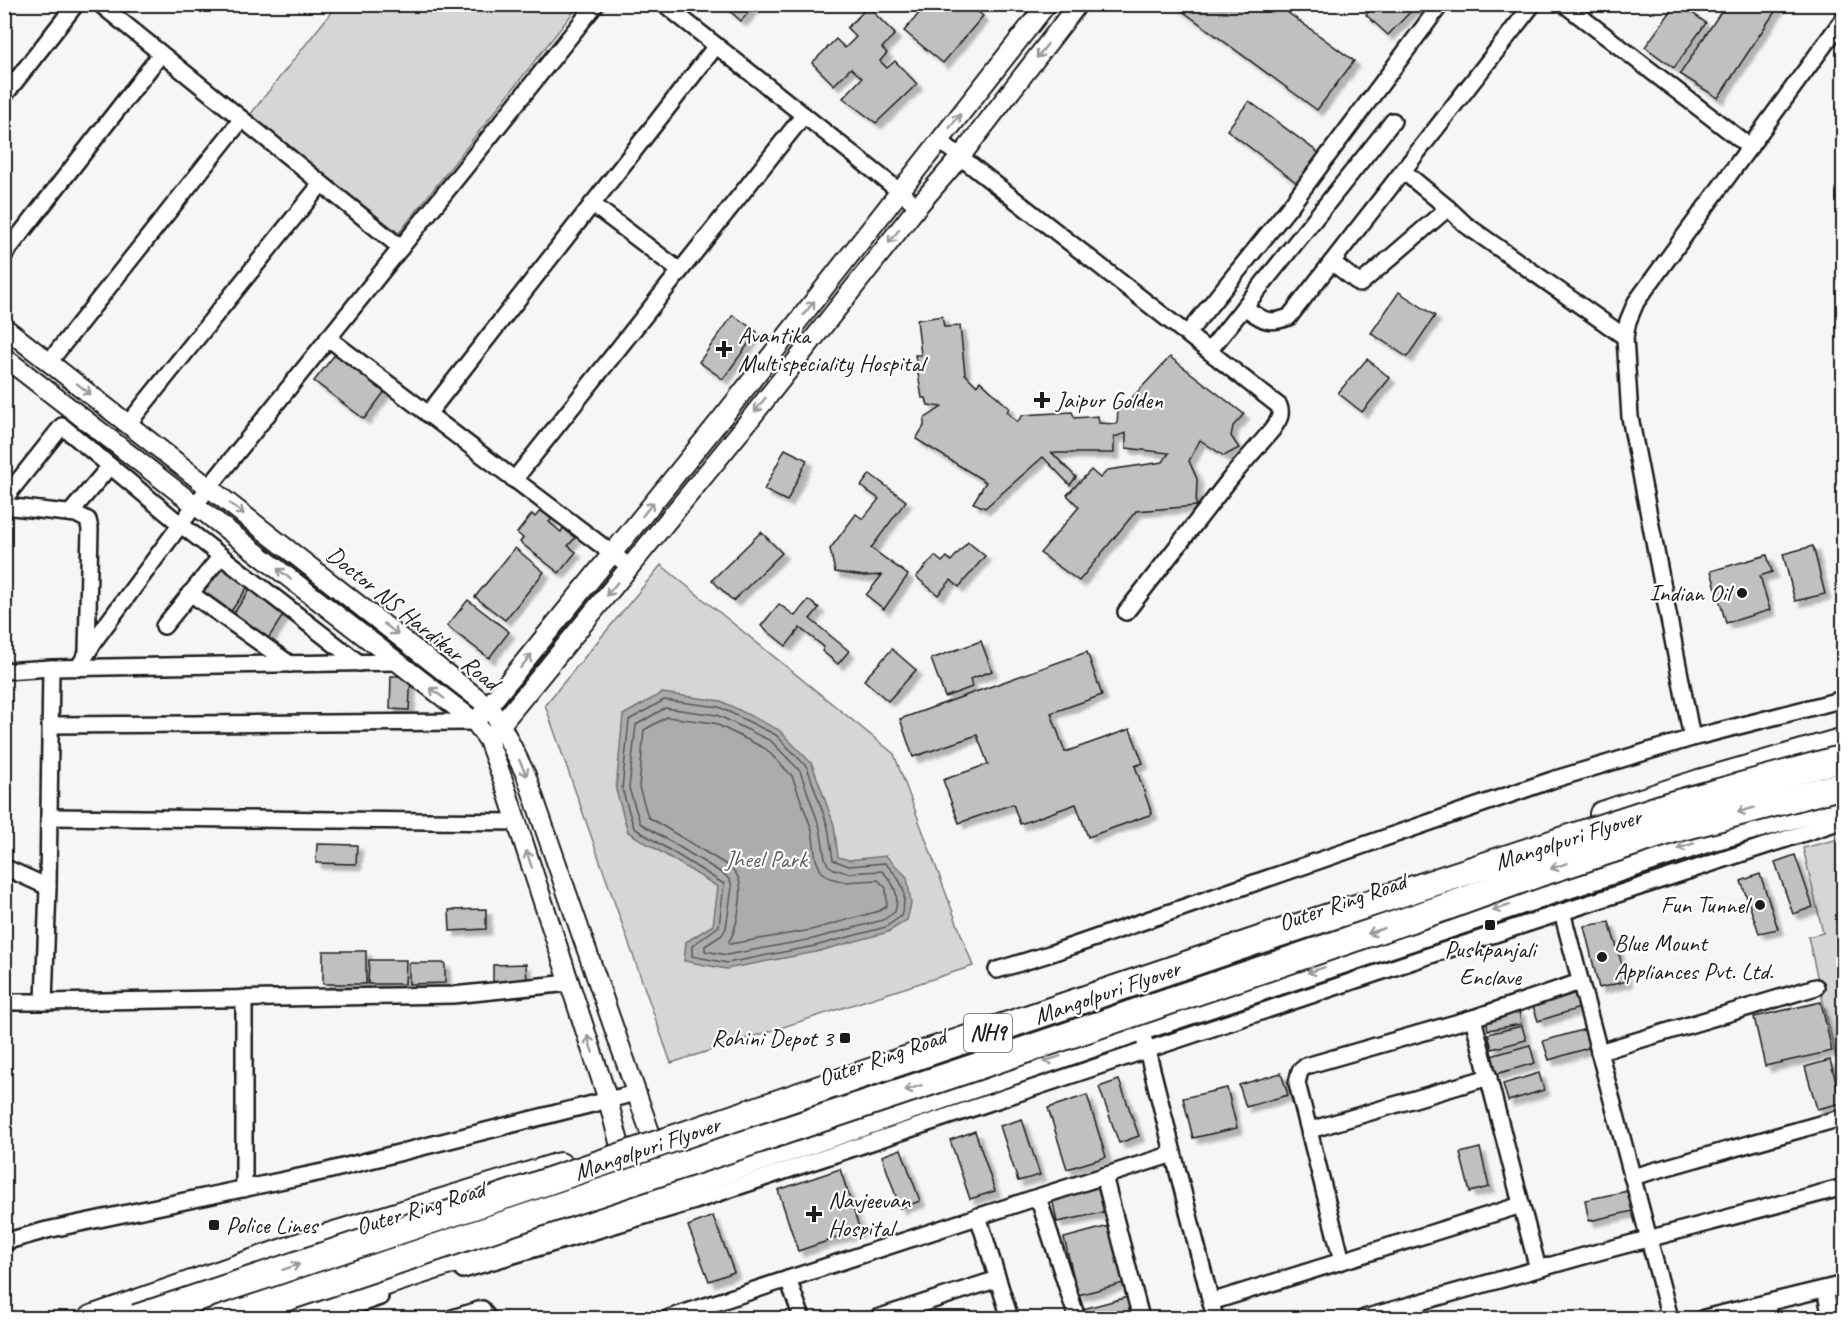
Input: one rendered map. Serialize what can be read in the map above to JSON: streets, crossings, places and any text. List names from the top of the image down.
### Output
{
  "streets": {
    "highway": ["Mangolpuri Flyover", "NH9"],
    "main road": ["Outer Ring Road"],
    "street": ["Doctor NS Hardikar Road"]
  },
  "crossings": [
    ["Doctor NS Hardikar Road", "Outer Ring Road"],
    ["Mangolpuri Flyover", "Outer Ring Road"]
  ],
  "parks": ["Jheel Park"],
  "places": {
    "health": ["Avantika Multispeciality Hospital", "Jaipur Golden", "Navjeevan Hospital"],
    "other": ["Indian Oil", "Fun Tunnel", "Blue Mount Appliances Pvt. Ltd."],
    "transit": ["Pushpanjali Enclave", "Rohini Depot 3", "Police Lines"]
  }
}
